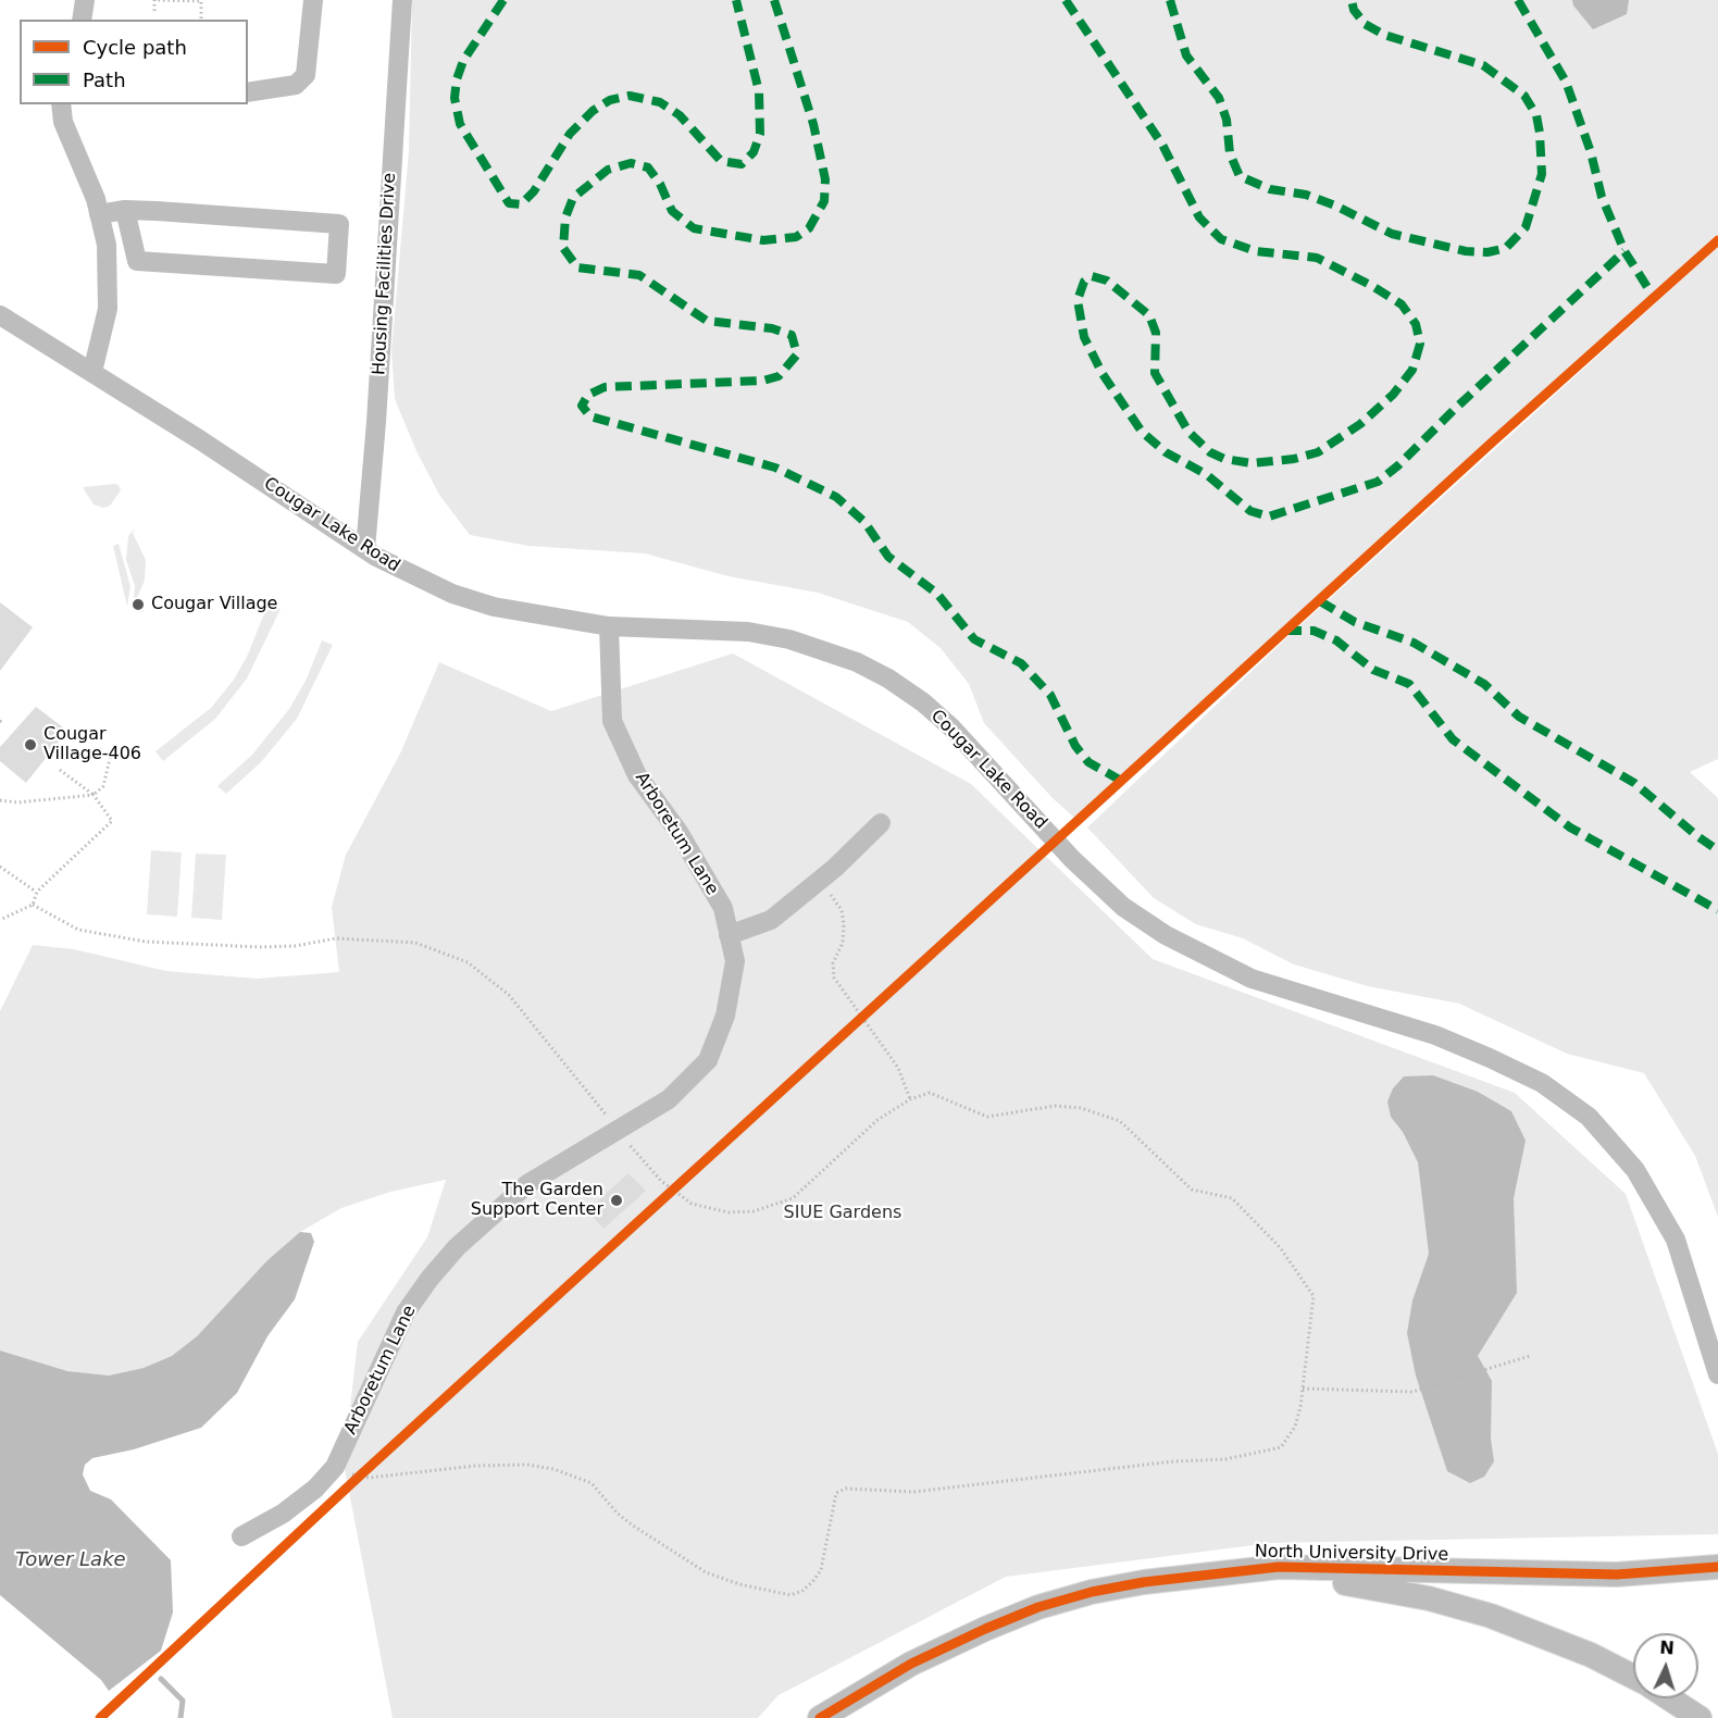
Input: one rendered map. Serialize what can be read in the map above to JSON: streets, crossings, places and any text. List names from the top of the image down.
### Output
{
  "streets": {
    "main road": ["North University Drive"],
    "street": ["Housing Facilities Drive", "Cougar Lake Road", "Arboretum Lane"]
  },
  "crossings": [
    ["Housing Facilities Drive", "Cougar Lake Road"],
    ["Cougar Lake Road", "Arboretum Lane"]
  ],
  "water": ["Tower Lake"],
  "parks": ["SIUE Gardens"],
  "places": ["Cougar Village", "Cougar Village-406", "The Garden Support Center"],
  "legend": ["Cycle path", "Path"],
  "north": "top"
}
